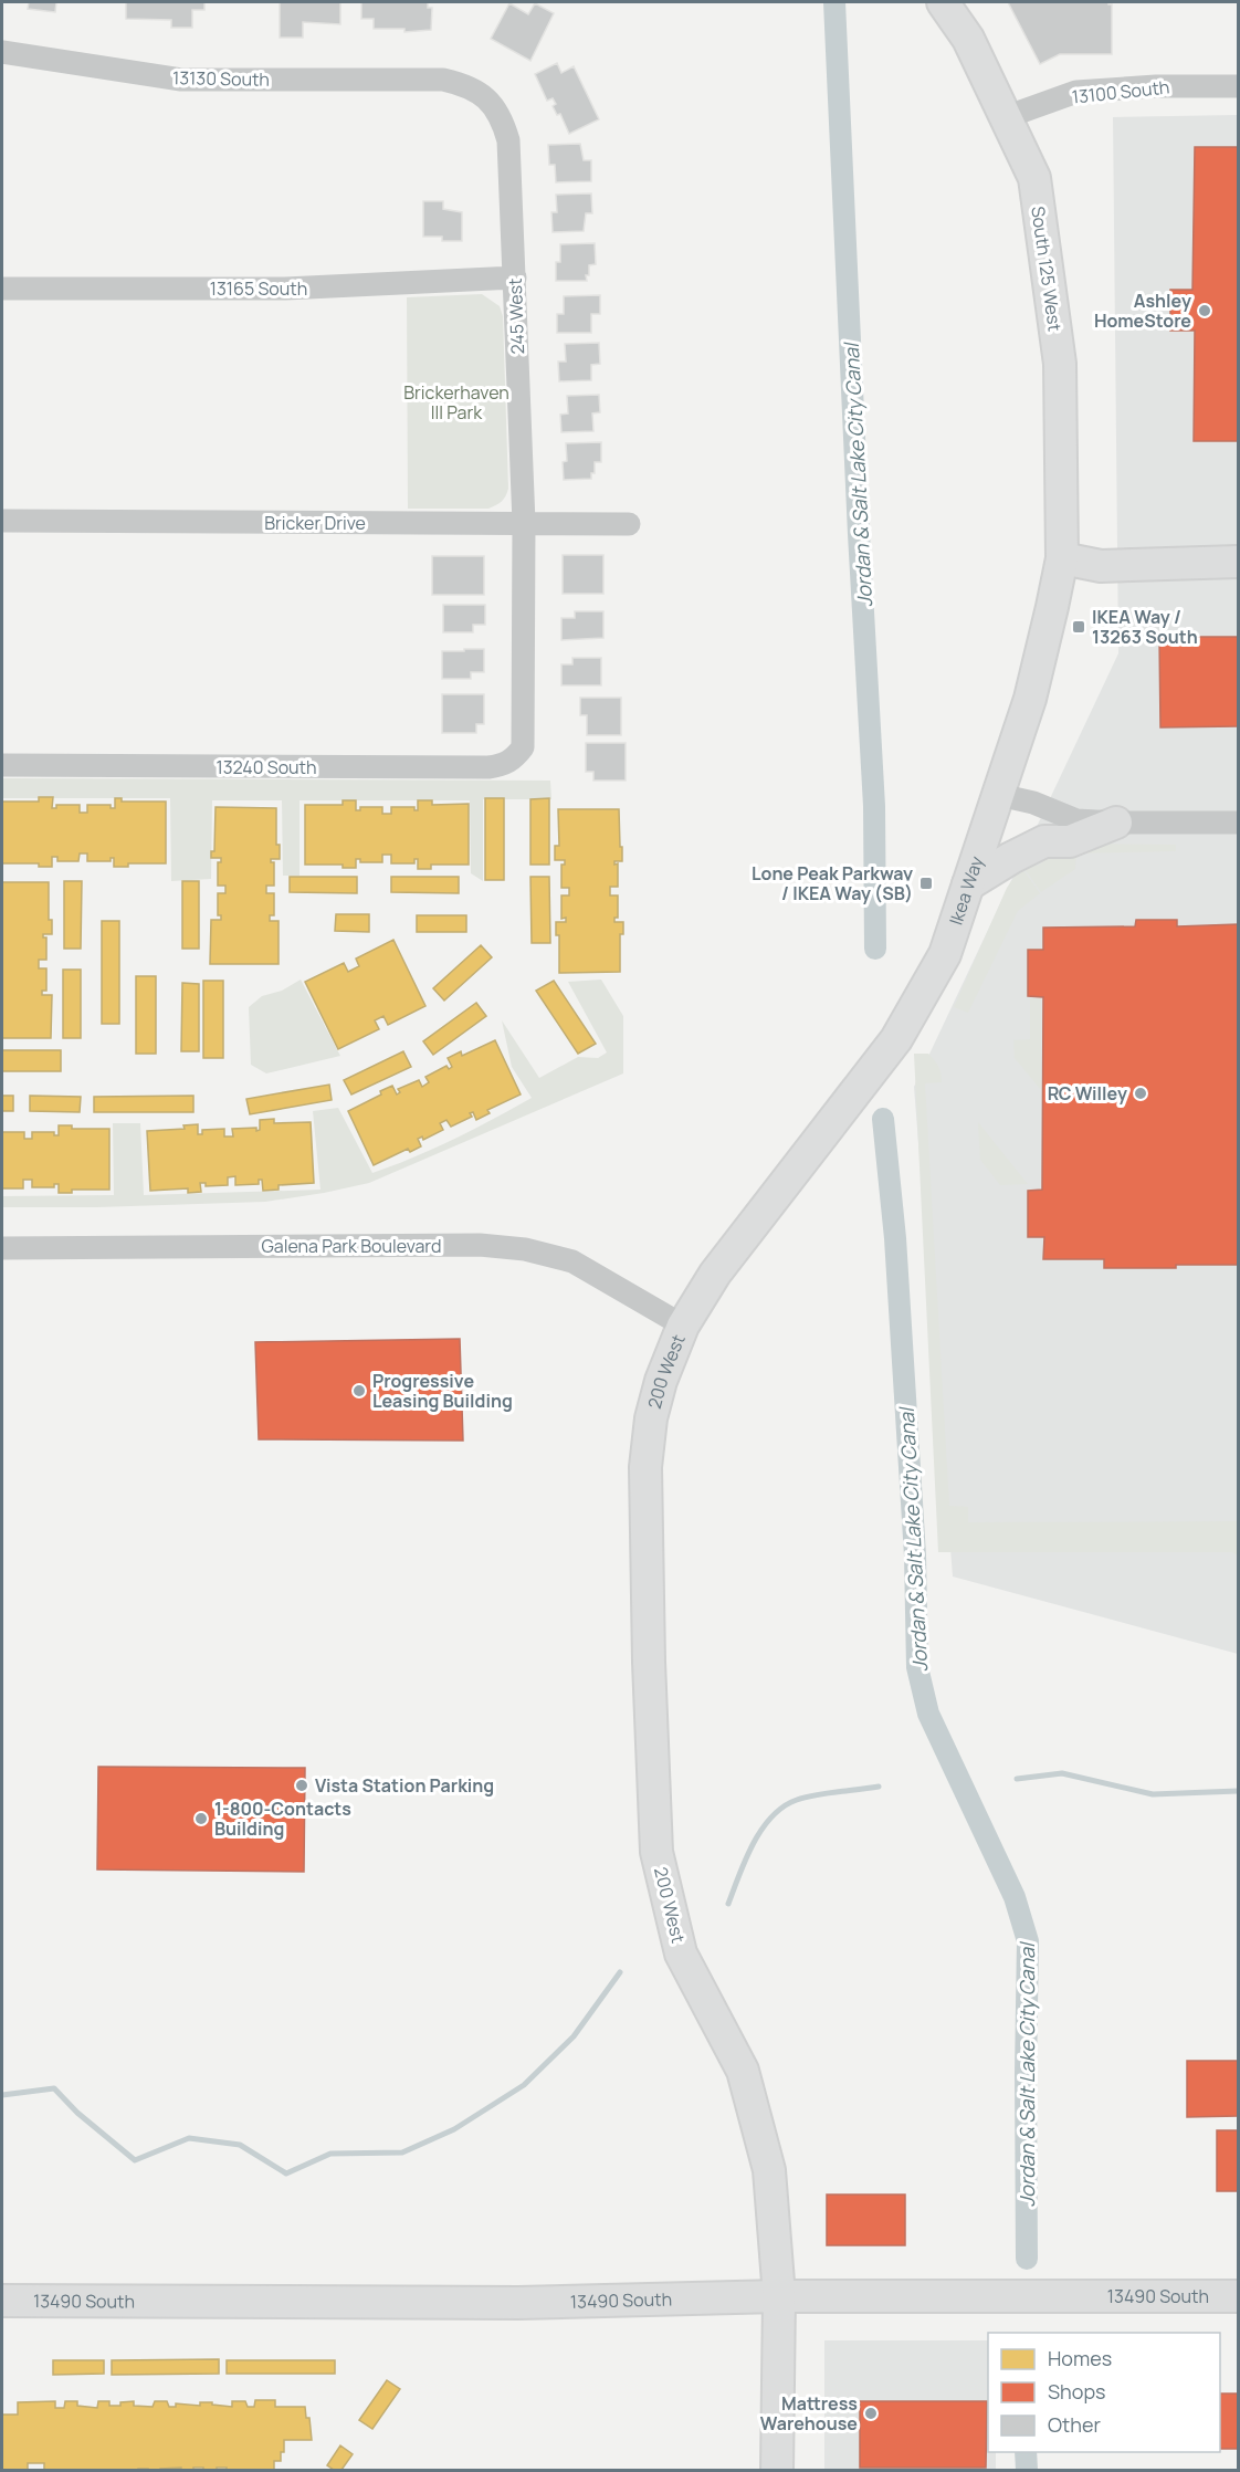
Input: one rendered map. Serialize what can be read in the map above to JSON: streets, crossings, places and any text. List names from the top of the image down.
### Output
{
  "streets": {
    "main road": [
      "South 125 West",
      "Ikea Way",
      "200 West",
      "13490 South"
    ],
    "street": [
      "13130 South",
      "13100 South",
      "13165 South",
      "245 West",
      "Bricker Drive",
      "13240 South",
      "Galena Park Boulevard"
    ]
  },
  "crossings": [
    ["13130 South", "245 West"],
    ["13100 South", "South 125 West"],
    ["South 125 West", "Ikea Way"],
    ["13165 South", "245 West"],
    ["245 West", "Bricker Drive"],
    ["245 West", "13240 South"],
    ["Ikea Way", "Galena Park Boulevard"],
    ["Ikea Way", "200 West"],
    ["Galena Park Boulevard", "200 West"],
    ["200 West", "13490 South"]
  ],
  "water": ["Jordan & Salt Lake City Canal"],
  "parks": ["Brickerhaven III Park"],
  "places": {
    "other": [
      "Ashley HomeStore",
      "RC Willey",
      "Progressive Leasing Building",
      "Vista Station Parking",
      "1-800-Contacts Building",
      "Mattress Warehouse"
    ],
    "transit": ["IKEA Way / 13263 South", "Lone Peak Parkway / IKEA Way (SB)"]
  },
  "legend": ["Homes", "Shops", "Other"]
}
